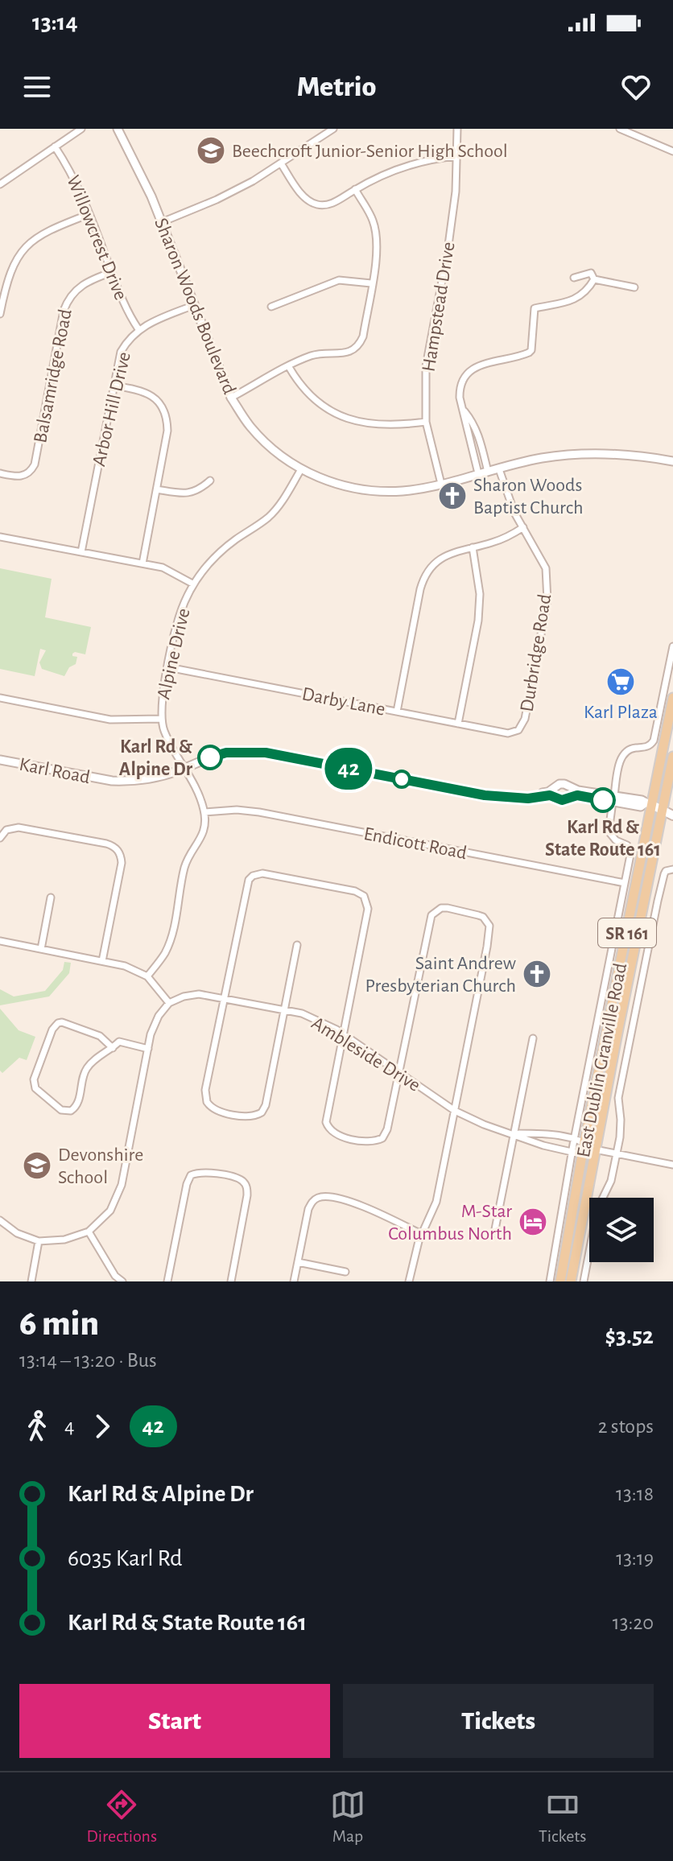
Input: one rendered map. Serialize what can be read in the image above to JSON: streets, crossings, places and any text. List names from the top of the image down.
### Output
{
  "streets": {
    "main road": ["SR 161", "East Dublin Granville Road"],
    "street": [
      "Willowcrest Drive",
      "Sharon Woods Boulevard",
      "Hampstead Drive",
      "Balsamridge Road",
      "Arbor Hill Drive",
      "Durbridge Road",
      "Alpine Drive",
      "Darby Lane",
      "Karl Road",
      "Endicott Road",
      "Ambleside Drive"
    ]
  },
  "crossings": [
    ["Willowcrest Drive", "Balsamridge Road"],
    ["Willowcrest Drive", "Arbor Hill Drive"],
    ["Sharon Woods Boulevard", "Hampstead Drive"],
    ["Sharon Woods Boulevard", "Arbor Hill Drive"],
    ["Sharon Woods Boulevard", "Durbridge Road"],
    ["Sharon Woods Boulevard", "Alpine Drive"],
    ["Durbridge Road", "Darby Lane"],
    ["Alpine Drive", "Darby Lane"],
    ["Alpine Drive", "Karl Road"],
    ["Alpine Drive", "Endicott Road"],
    ["Endicott Road", "East Dublin Granville Road"],
    ["Ambleside Drive", "East Dublin Granville Road"]
  ],
  "places": {
    "school or university": ["Beechcroft Junior-Senior High School", "Devonshire School"],
    "church": ["Sharon Woods Baptist Church", "Saint Andrew Presbyterian Church"],
    "supermarket": ["Karl Plaza"],
    "other": ["Karl Rd & Alpine Dr", "Karl Rd & State Route 161"],
    "hotel": ["M-Star Columbus North"]
  },
  "lines": ["bus line 42"],
  "page": {
    "status": "13:14",
    "header": "Metrio",
    "on_map": "42",
    "heading": ["6 min", "13:14 – 13:20 · Bus", "$3.52"],
    "legs": ["4", "42", "2 stops"],
    "list": [
      {
        "name": "Karl Rd & Alpine Dr",
        "value": "13:18"
      },
      {
        "name": "6035 Karl Rd",
        "value": "13:19"
      },
      {
        "name": "Karl Rd & State Route 161",
        "value": "13:20"
      }
    ],
    "buttons": ["Start", "Tickets"],
    "tabs": ["Directions", "Map", "Tickets"]
  }
}
